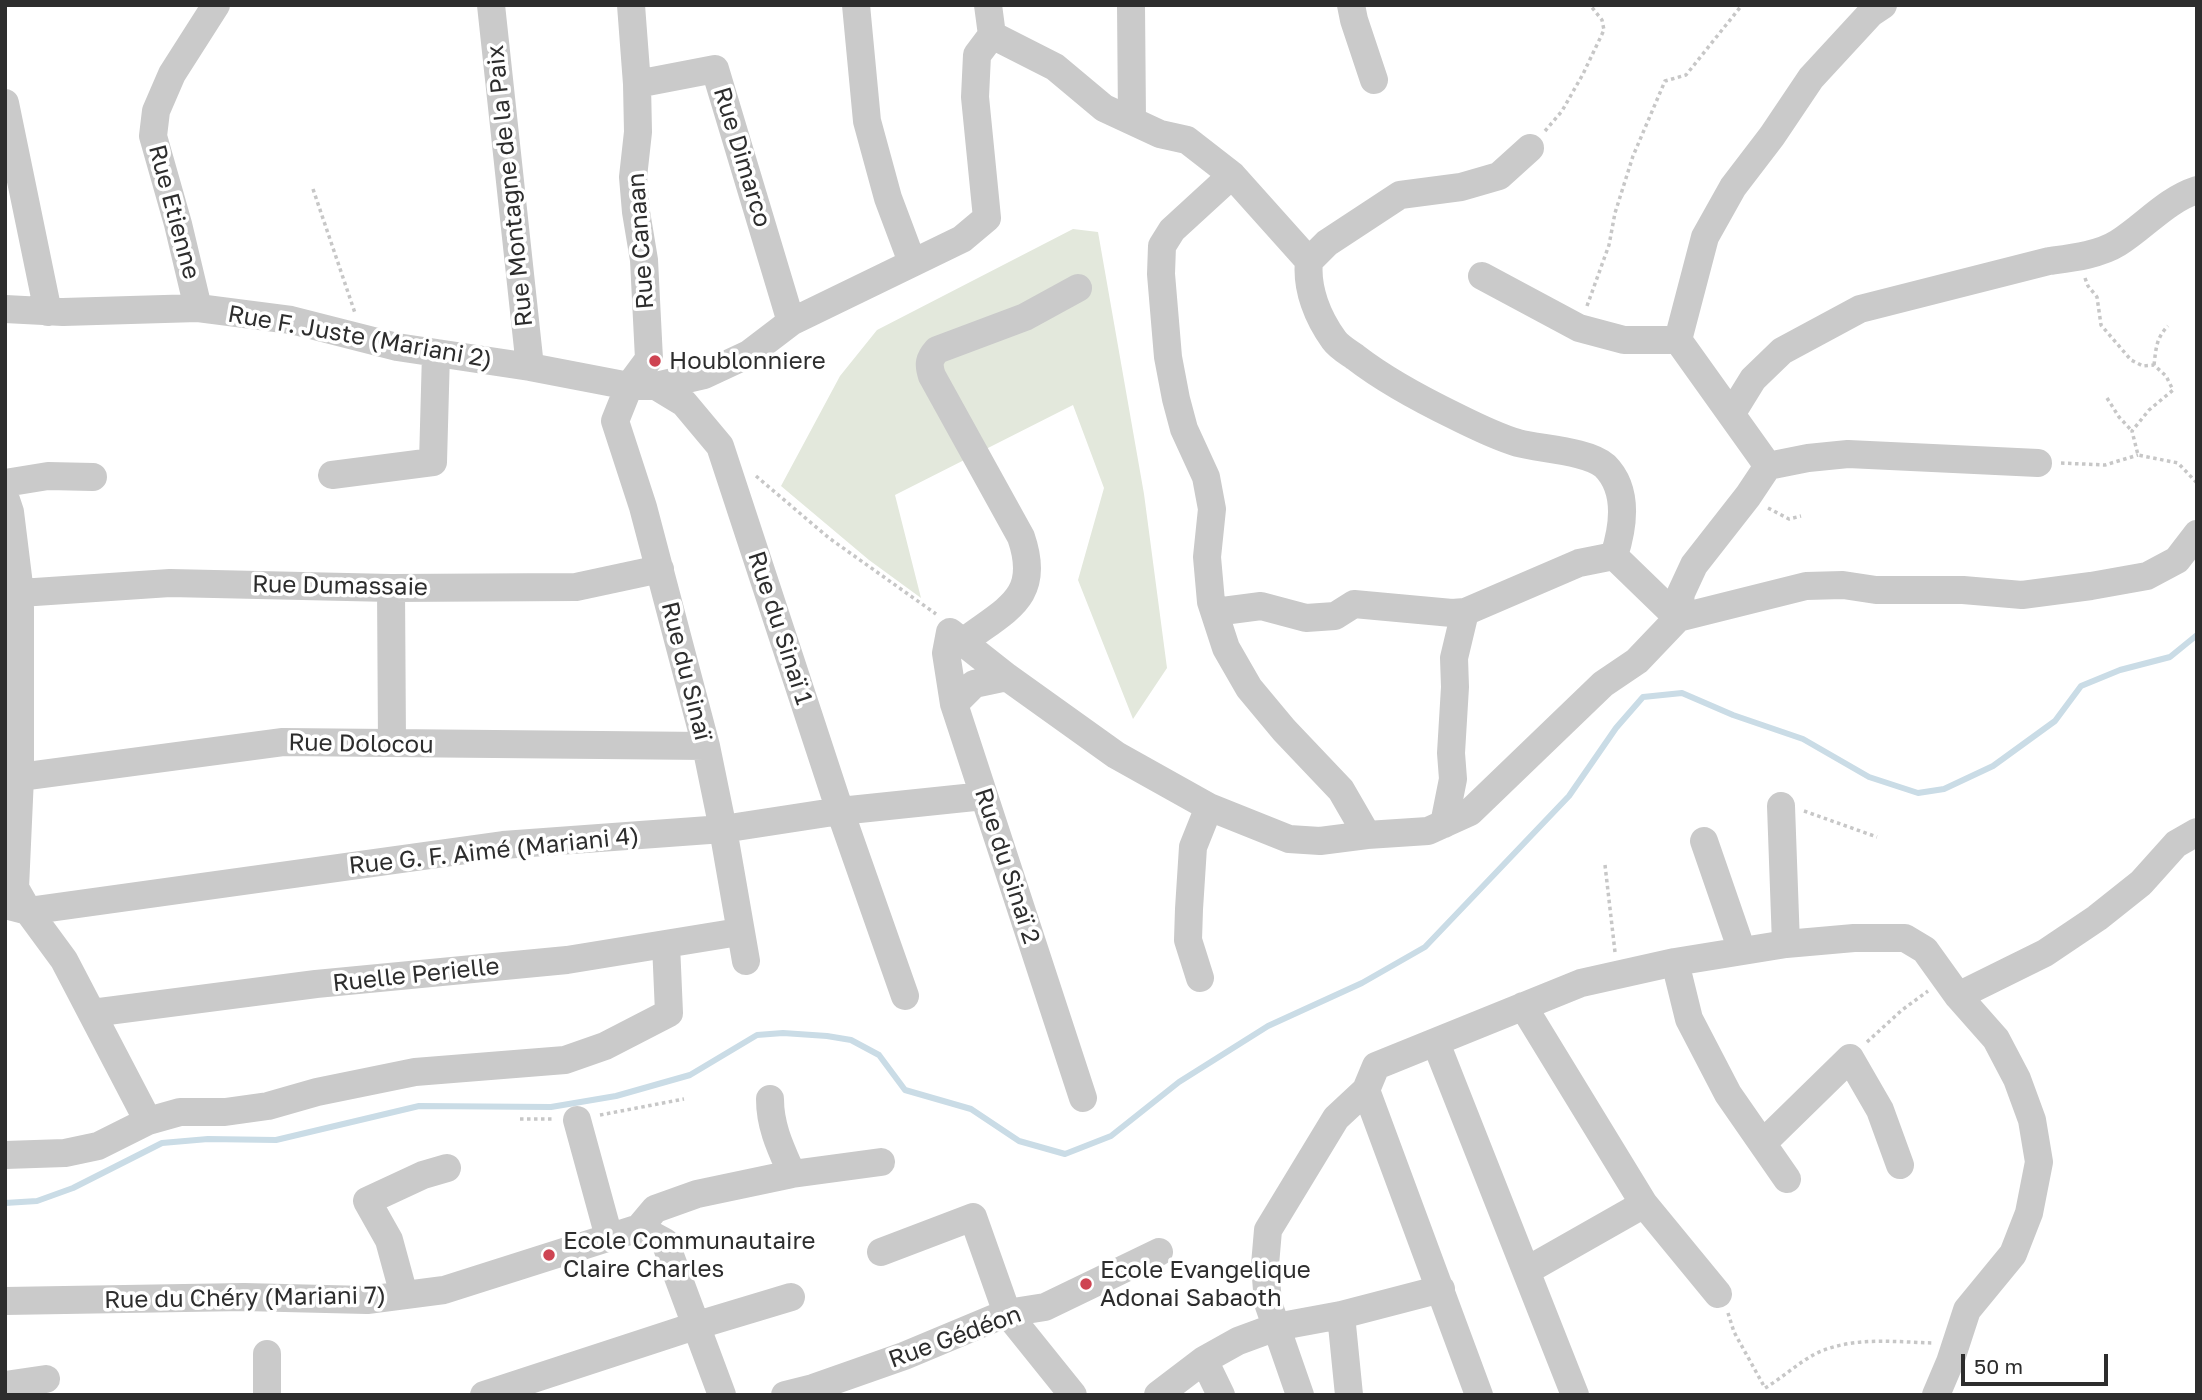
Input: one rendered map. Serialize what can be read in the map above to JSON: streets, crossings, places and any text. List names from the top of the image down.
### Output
{
  "streets": {
    "street": [
      "Rue Dimarco",
      "Rue Montagne de la Paix",
      "Rue Etienne",
      "Rue Canaan",
      "Rue F. Juste (Mariani 2)",
      "Rue Dumassaie",
      "Rue du Sinaï 1",
      "Rue du Sinaï",
      "Rue Dolocou",
      "Rue G. F. Aimé (Mariani 4)",
      "Rue du Sinaï 2",
      "Ruelle Perielle",
      "Rue du Chéry (Mariani 7)",
      "Rue Gédéon"
    ]
  },
  "crossings": [
    ["Rue Dimarco", "Rue Canaan"],
    ["Rue Montagne de la Paix", "Rue F. Juste (Mariani 2)"],
    ["Rue Etienne", "Rue F. Juste (Mariani 2)"],
    ["Rue Canaan", "Rue F. Juste (Mariani 2)"],
    ["Rue Canaan", "Rue du Sinaï 1"],
    ["Rue Canaan", "Rue du Sinaï"],
    ["Rue F. Juste (Mariani 2)", "Rue du Sinaï 1"],
    ["Rue F. Juste (Mariani 2)", "Rue du Sinaï"],
    ["Rue Dumassaie", "Rue du Sinaï"],
    ["Rue du Sinaï 1", "Rue du Sinaï"],
    ["Rue du Sinaï 1", "Rue G. F. Aimé (Mariani 4)"],
    ["Rue du Sinaï", "Rue Dolocou"],
    ["Rue du Sinaï", "Rue G. F. Aimé (Mariani 4)"],
    ["Rue du Sinaï", "Ruelle Perielle"],
    ["Rue G. F. Aimé (Mariani 4)", "Rue du Sinaï 2"]
  ],
  "places": ["Houblonniere", "Ecole Communautaire Claire Charles", "Ecole Evangelique Adonai Sabaoth"],
  "scale_bar": "50 m"
}
